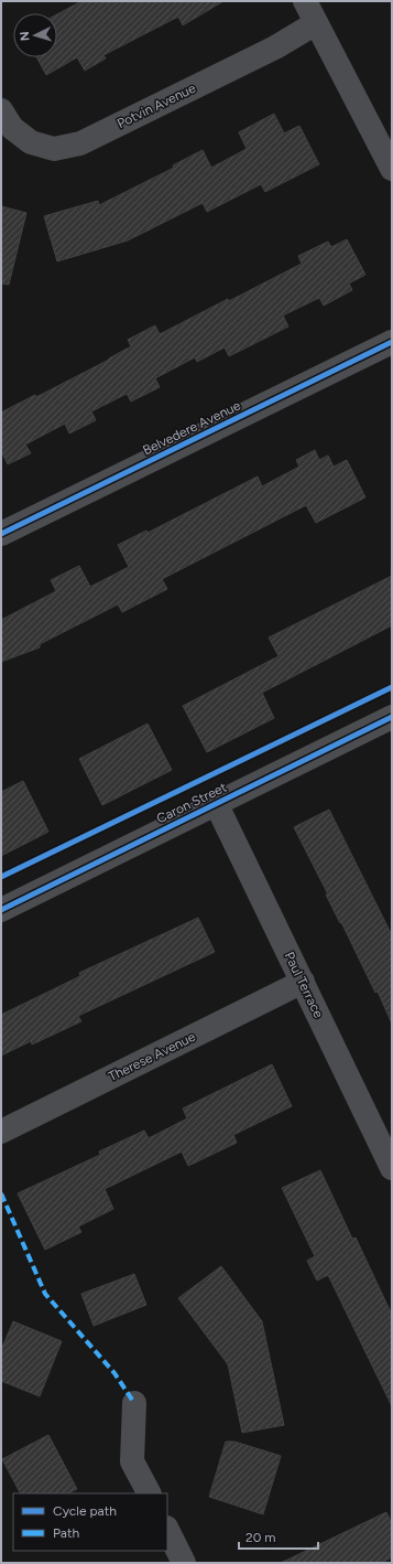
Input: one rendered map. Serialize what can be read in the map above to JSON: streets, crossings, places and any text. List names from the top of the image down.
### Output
{
  "streets": {
    "street": [
      "Potvin Avenue",
      "Belvedere Avenue",
      "Caron Street",
      "Paul Terrace",
      "Therese Avenue"
    ]
  },
  "crossings": [
    ["Caron Street", "Paul Terrace"],
    ["Paul Terrace", "Therese Avenue"]
  ],
  "legend": ["Cycle path", "Path"],
  "scale_bar": "20 m",
  "north": "left"
}
